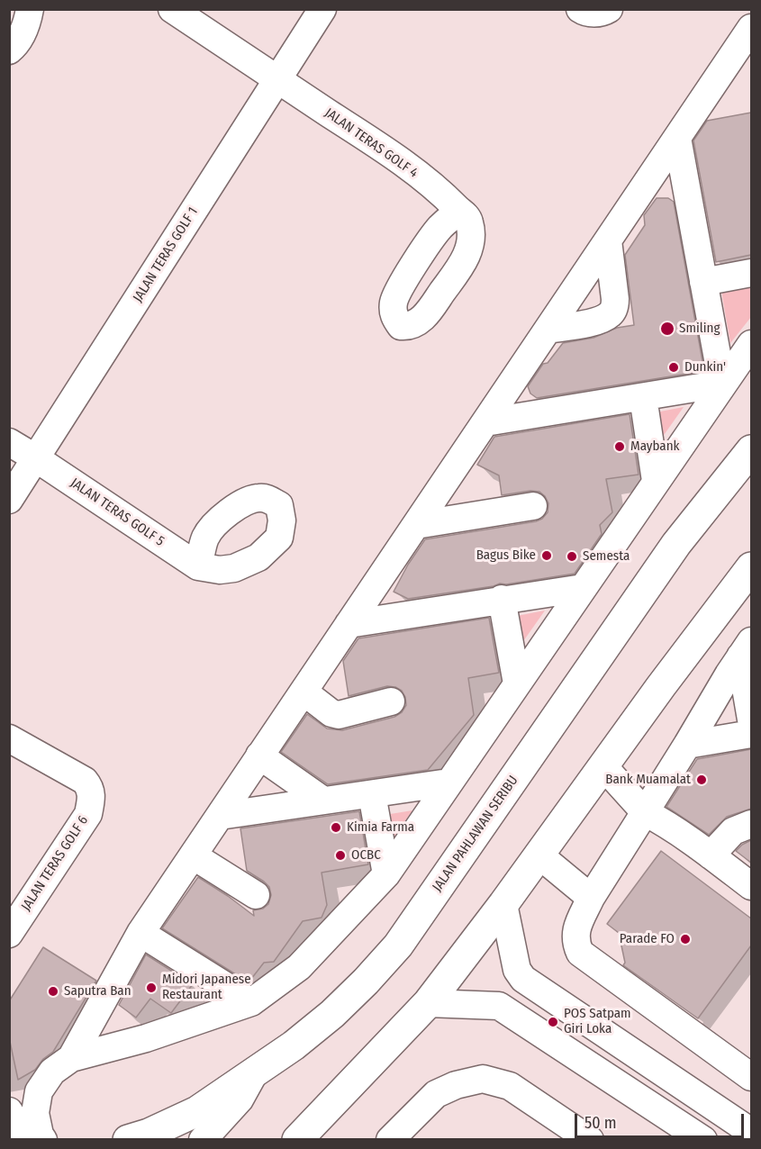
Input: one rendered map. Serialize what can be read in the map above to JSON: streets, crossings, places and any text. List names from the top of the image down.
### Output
{
  "streets": {
    "main road": ["JALAN PAHLAWAN SERIBU"],
    "street": [
      "JALAN TERAS GOLF 4",
      "JALAN TERAS GOLF 1",
      "JALAN TERAS GOLF 5",
      "JALAN TERAS GOLF 6"
    ]
  },
  "crossings": [
    ["JALAN TERAS GOLF 4", "JALAN TERAS GOLF 1"],
    ["JALAN TERAS GOLF 1", "JALAN TERAS GOLF 5"]
  ],
  "places": [
    "Smiling",
    "Dunkin'",
    "Maybank",
    "Bagus Bike",
    "Semesta",
    "Bank Muamalat",
    "Kimia Farma",
    "OCBC",
    "Parade FO",
    "Midori Japanese Restaurant",
    "Saputra Ban",
    "POS Satpam Giri Loka"
  ],
  "scale_bar": "50 m"
}
